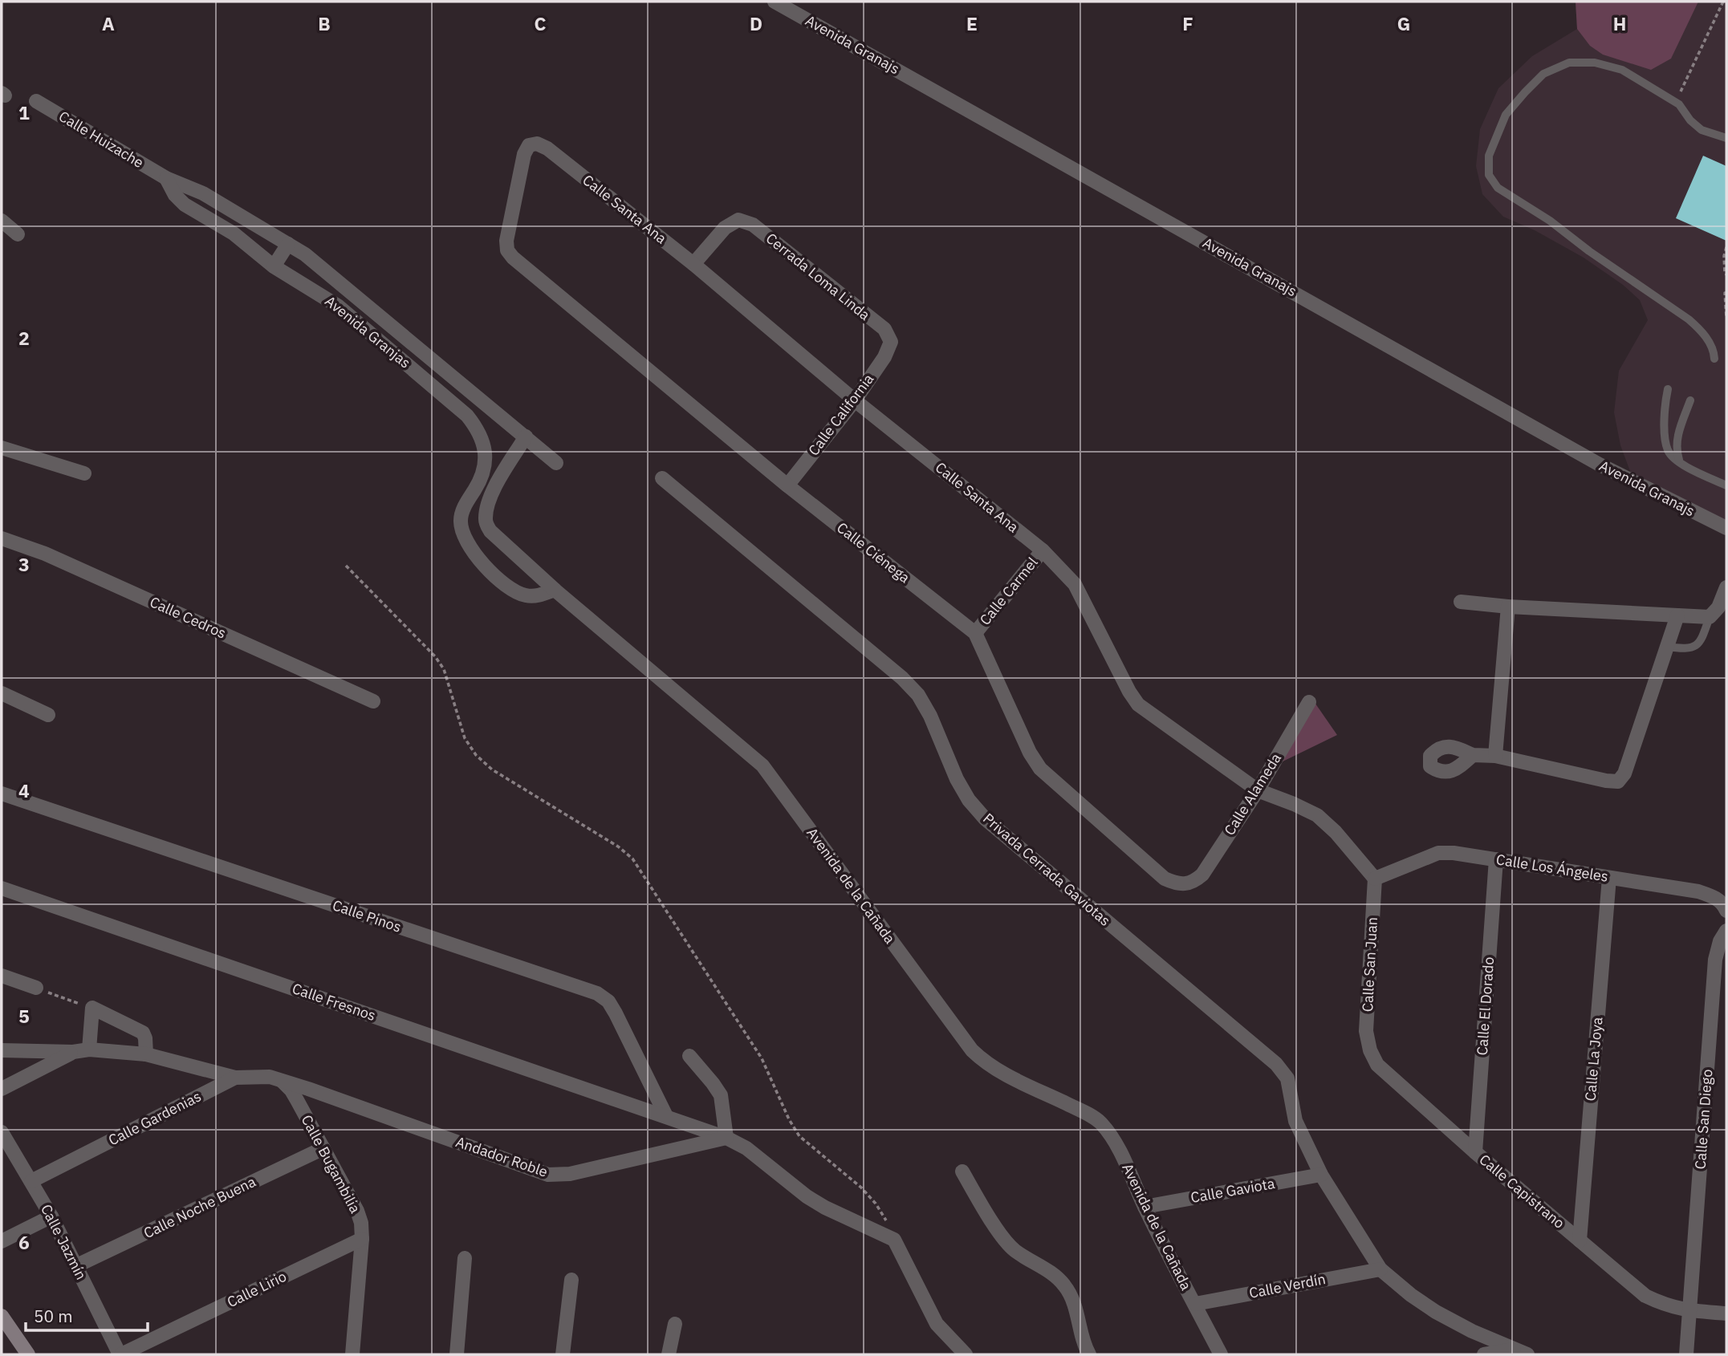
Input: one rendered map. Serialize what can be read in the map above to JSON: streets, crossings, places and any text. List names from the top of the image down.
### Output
{
  "streets": {
    "street": [
      "Avenida Granajs",
      "Calle Huizache",
      "Calle Santa Ana",
      "Cerrada Loma Linda",
      "Avenida Granjas",
      "Calle California",
      "Calle Ciénega",
      "Calle Carmel",
      "Calle Cedros",
      "Calle Alameda",
      "Calle Los Ángeles",
      "Privada Cerrada Gaviotas",
      "Avenida de la Cañada",
      "Calle Pinos",
      "Calle San Juan",
      "Calle Fresnos",
      "Calle El Dorado",
      "Calle La Joya",
      "Calle Gardenias",
      "Calle San Diego",
      "Andador Roble",
      "Calle Bugambilia",
      "Calle Gaviota",
      "Calle Capistrano",
      "Calle Noche Buena",
      "Calle Jazmín",
      "Calle Verdín",
      "Calle Lirio"
    ]
  },
  "crossings": [
    ["Calle Huizache", "Avenida Granjas"],
    ["Calle Santa Ana", "Cerrada Loma Linda"],
    ["Calle Santa Ana", "Calle California"],
    ["Calle Santa Ana", "Calle Ciénega"],
    ["Calle Santa Ana", "Calle Carmel"],
    ["Calle Santa Ana", "Calle Alameda"],
    ["Calle Santa Ana", "Calle Los Ángeles"],
    ["Calle Santa Ana", "Calle San Juan"],
    ["Cerrada Loma Linda", "Calle California"],
    ["Avenida Granjas", "Avenida de la Cañada"],
    ["Calle California", "Calle Ciénega"],
    ["Calle Ciénega", "Calle Carmel"],
    ["Calle Ciénega", "Calle Alameda"],
    ["Calle Los Ángeles", "Calle San Juan"],
    ["Calle Los Ángeles", "Calle El Dorado"],
    ["Calle Los Ángeles", "Calle La Joya"],
    ["Privada Cerrada Gaviotas", "Calle Gaviota"],
    ["Privada Cerrada Gaviotas", "Calle Verdín"],
    ["Avenida de la Cañada", "Calle Gaviota"],
    ["Avenida de la Cañada", "Calle Verdín"],
    ["Calle Pinos", "Calle Fresnos"],
    ["Calle San Juan", "Calle Capistrano"],
    ["Calle Fresnos", "Andador Roble"],
    ["Calle El Dorado", "Calle Capistrano"],
    ["Calle La Joya", "Calle Capistrano"],
    ["Calle Gardenias", "Andador Roble"],
    ["Calle Gardenias", "Calle Bugambilia"],
    ["Calle Gardenias", "Calle Jazmín"],
    ["Calle San Diego", "Calle Capistrano"],
    ["Andador Roble", "Calle Bugambilia"],
    ["Calle Bugambilia", "Calle Noche Buena"],
    ["Calle Bugambilia", "Calle Lirio"],
    ["Calle Noche Buena", "Calle Jazmín"],
    ["Calle Jazmín", "Calle Lirio"]
  ],
  "scale_bar": "50 m",
  "grid": {
    "columns": [
      "A",
      "B",
      "C",
      "D",
      "E",
      "F",
      "G",
      "H"
    ],
    "rows": [
      "1",
      "2",
      "3",
      "4",
      "5",
      "6"
    ]
  }
}
